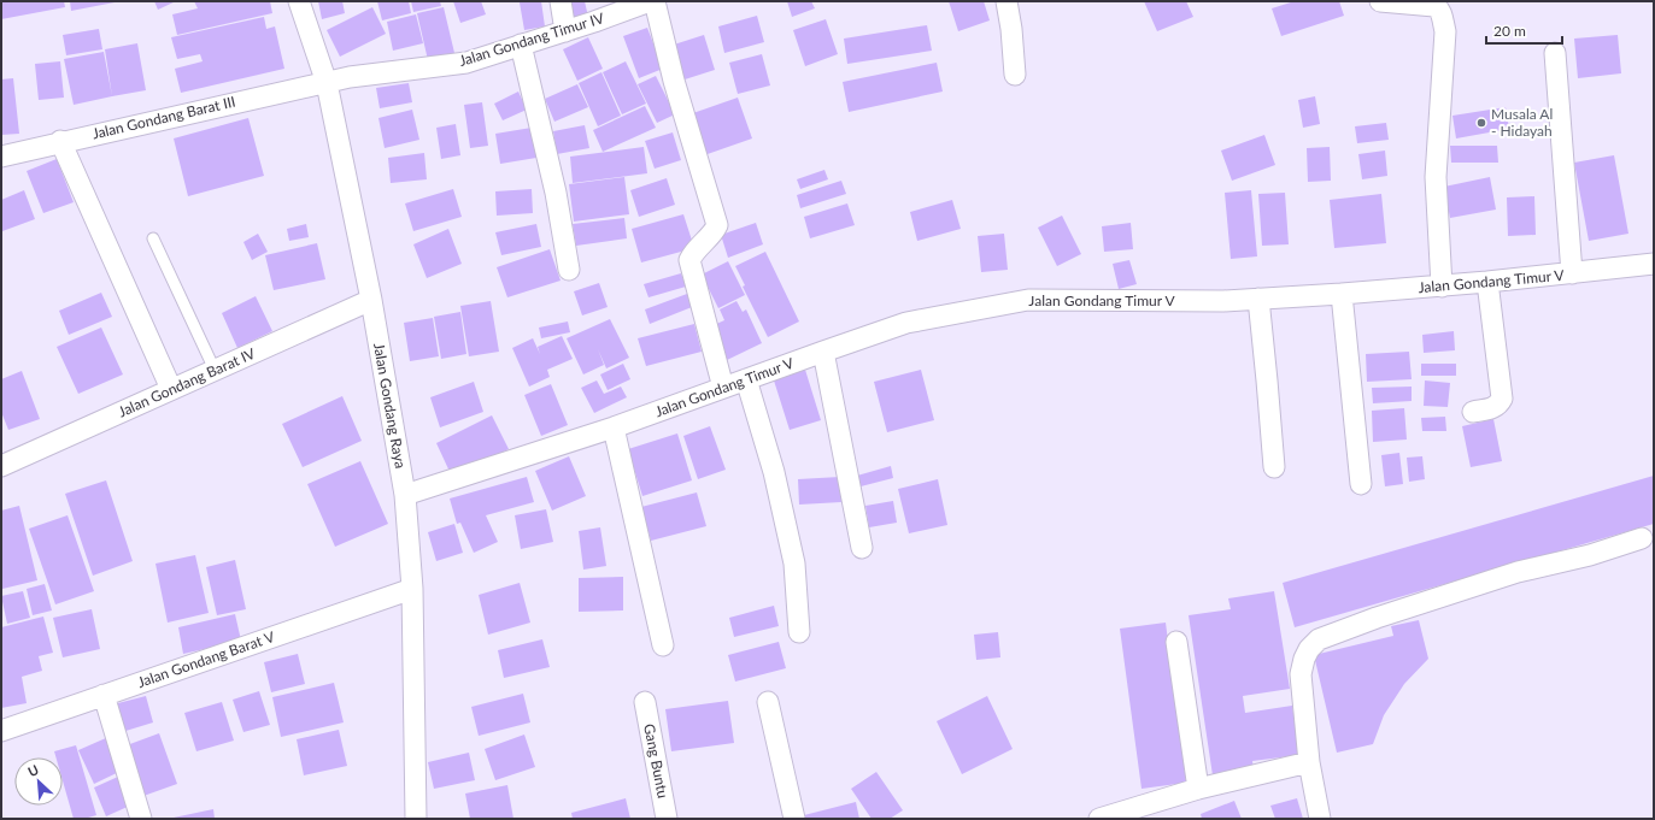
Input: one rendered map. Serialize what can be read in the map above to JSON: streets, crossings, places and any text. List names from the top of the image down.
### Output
{
  "streets": {
    "street": [
      "Jalan Gondang Timur IV",
      "Jalan Gondang Barat III",
      "Jalan Gondang Timur V",
      "Jalan Gondang Barat IV",
      "Jalan Gondang Raya",
      "Jalan Gondang Barat V",
      "Gang Buntu"
    ]
  },
  "crossings": [
    ["Jalan Gondang Timur IV", "Jalan Gondang Barat III"],
    ["Jalan Gondang Timur IV", "Jalan Gondang Raya"],
    ["Jalan Gondang Barat III", "Jalan Gondang Raya"],
    ["Jalan Gondang Timur V", "Jalan Gondang Raya"],
    ["Jalan Gondang Barat IV", "Jalan Gondang Raya"],
    ["Jalan Gondang Raya", "Jalan Gondang Barat V"]
  ],
  "places": ["Musala Al - Hidayah"],
  "scale_bar": "20 m",
  "north": "top left"
}
